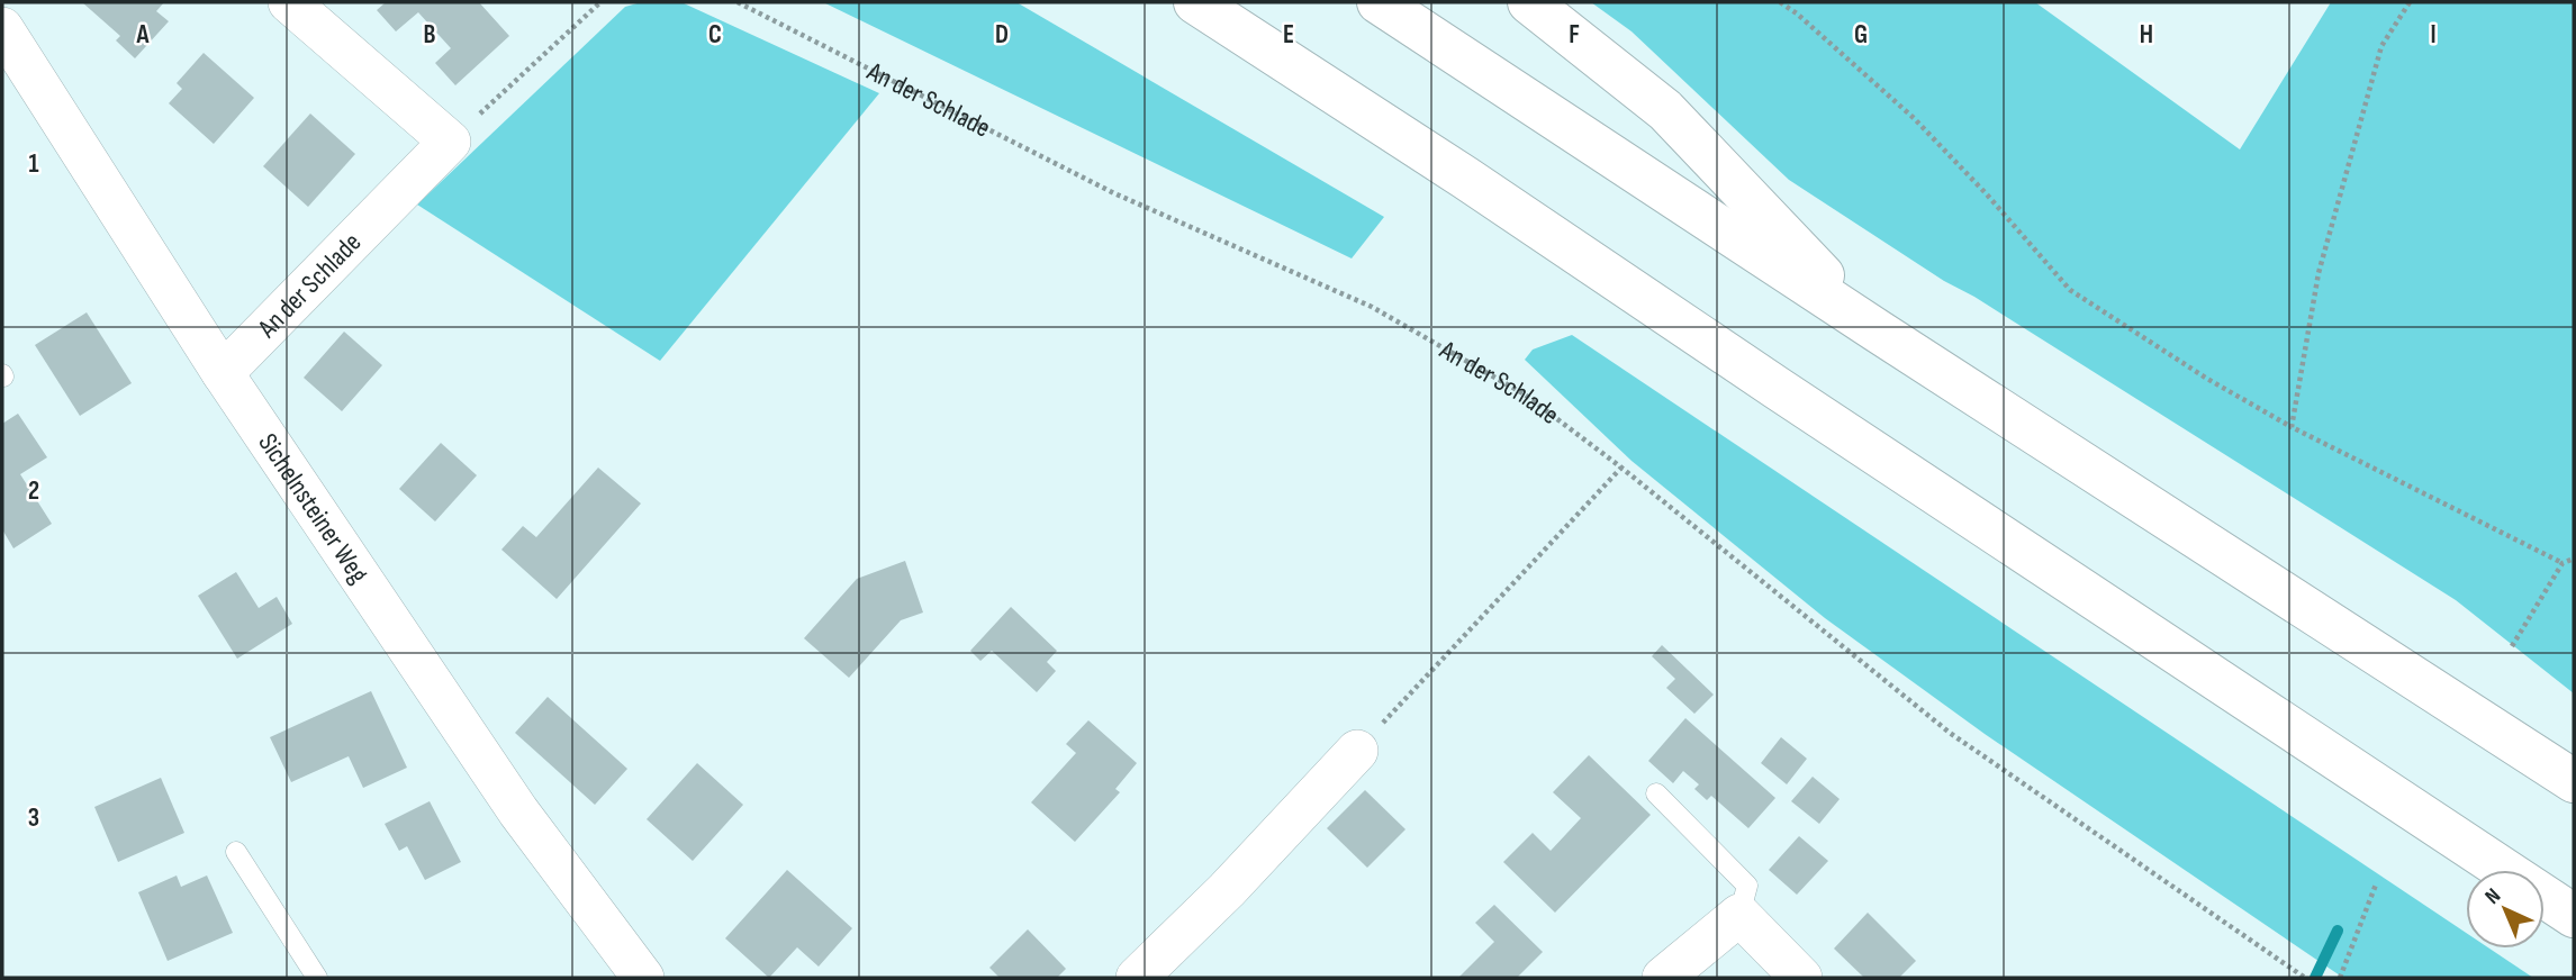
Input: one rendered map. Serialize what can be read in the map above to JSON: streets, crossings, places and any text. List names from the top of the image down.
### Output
{
  "streets": {
    "street": ["An der Schlade", "Sichelnsteiner Weg"]
  },
  "crossings": [
    ["An der Schlade", "Sichelnsteiner Weg"]
  ],
  "north": "top left",
  "grid": {
    "columns": [
      "A",
      "B",
      "C",
      "D",
      "E",
      "F",
      "G",
      "H",
      "I"
    ],
    "rows": ["1", "2", "3"]
  }
}
